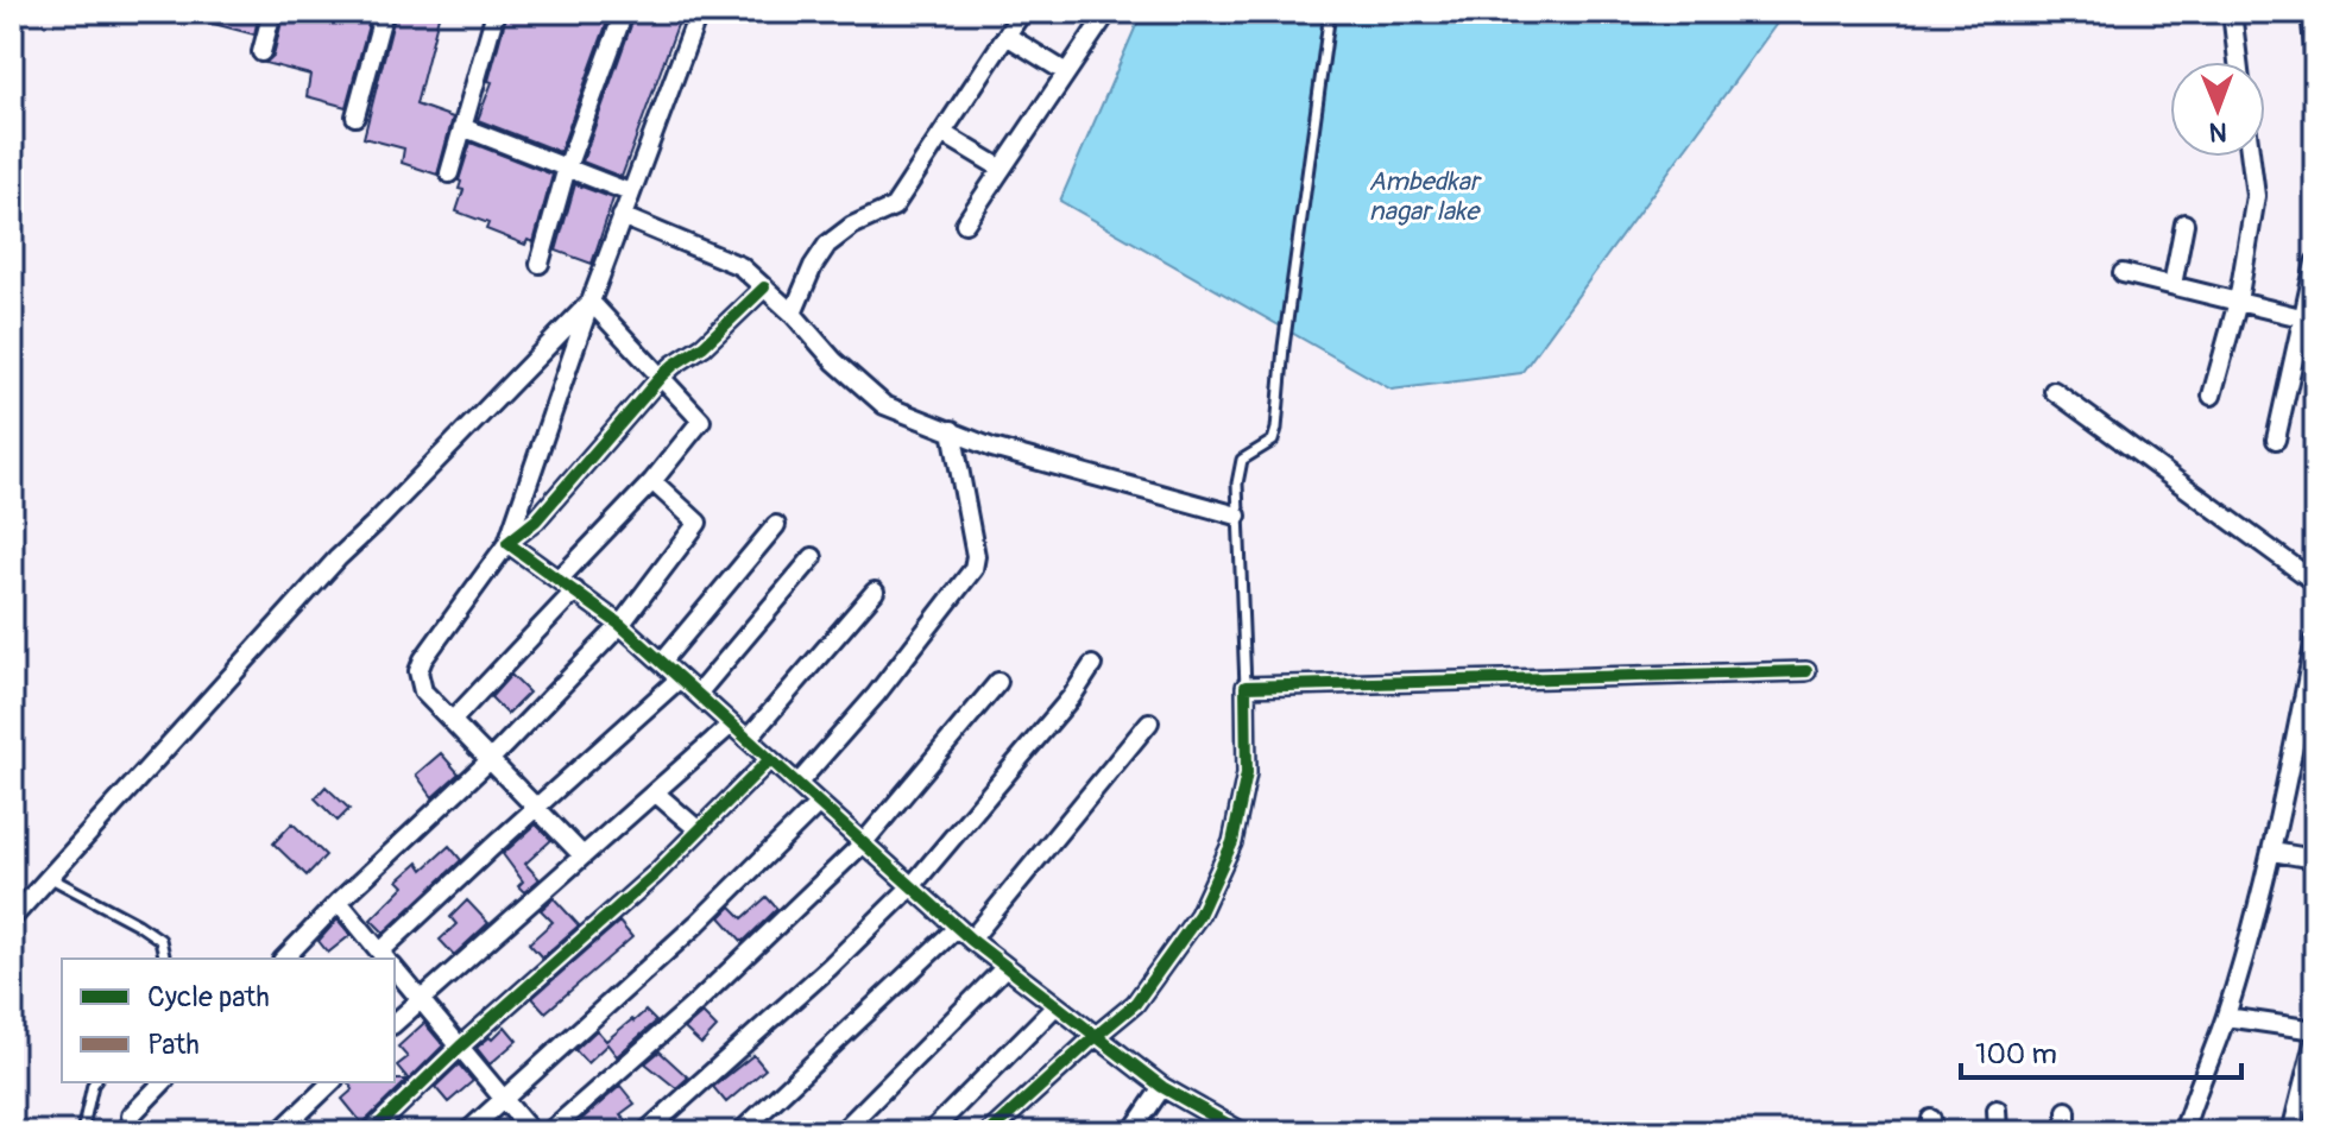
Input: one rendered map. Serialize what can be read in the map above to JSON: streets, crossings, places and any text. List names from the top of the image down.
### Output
{
  "water": ["Ambedkar nagar lake"],
  "legend": ["Cycle path", "Path"],
  "scale_bar": "100 m",
  "north": "bottom"
}
